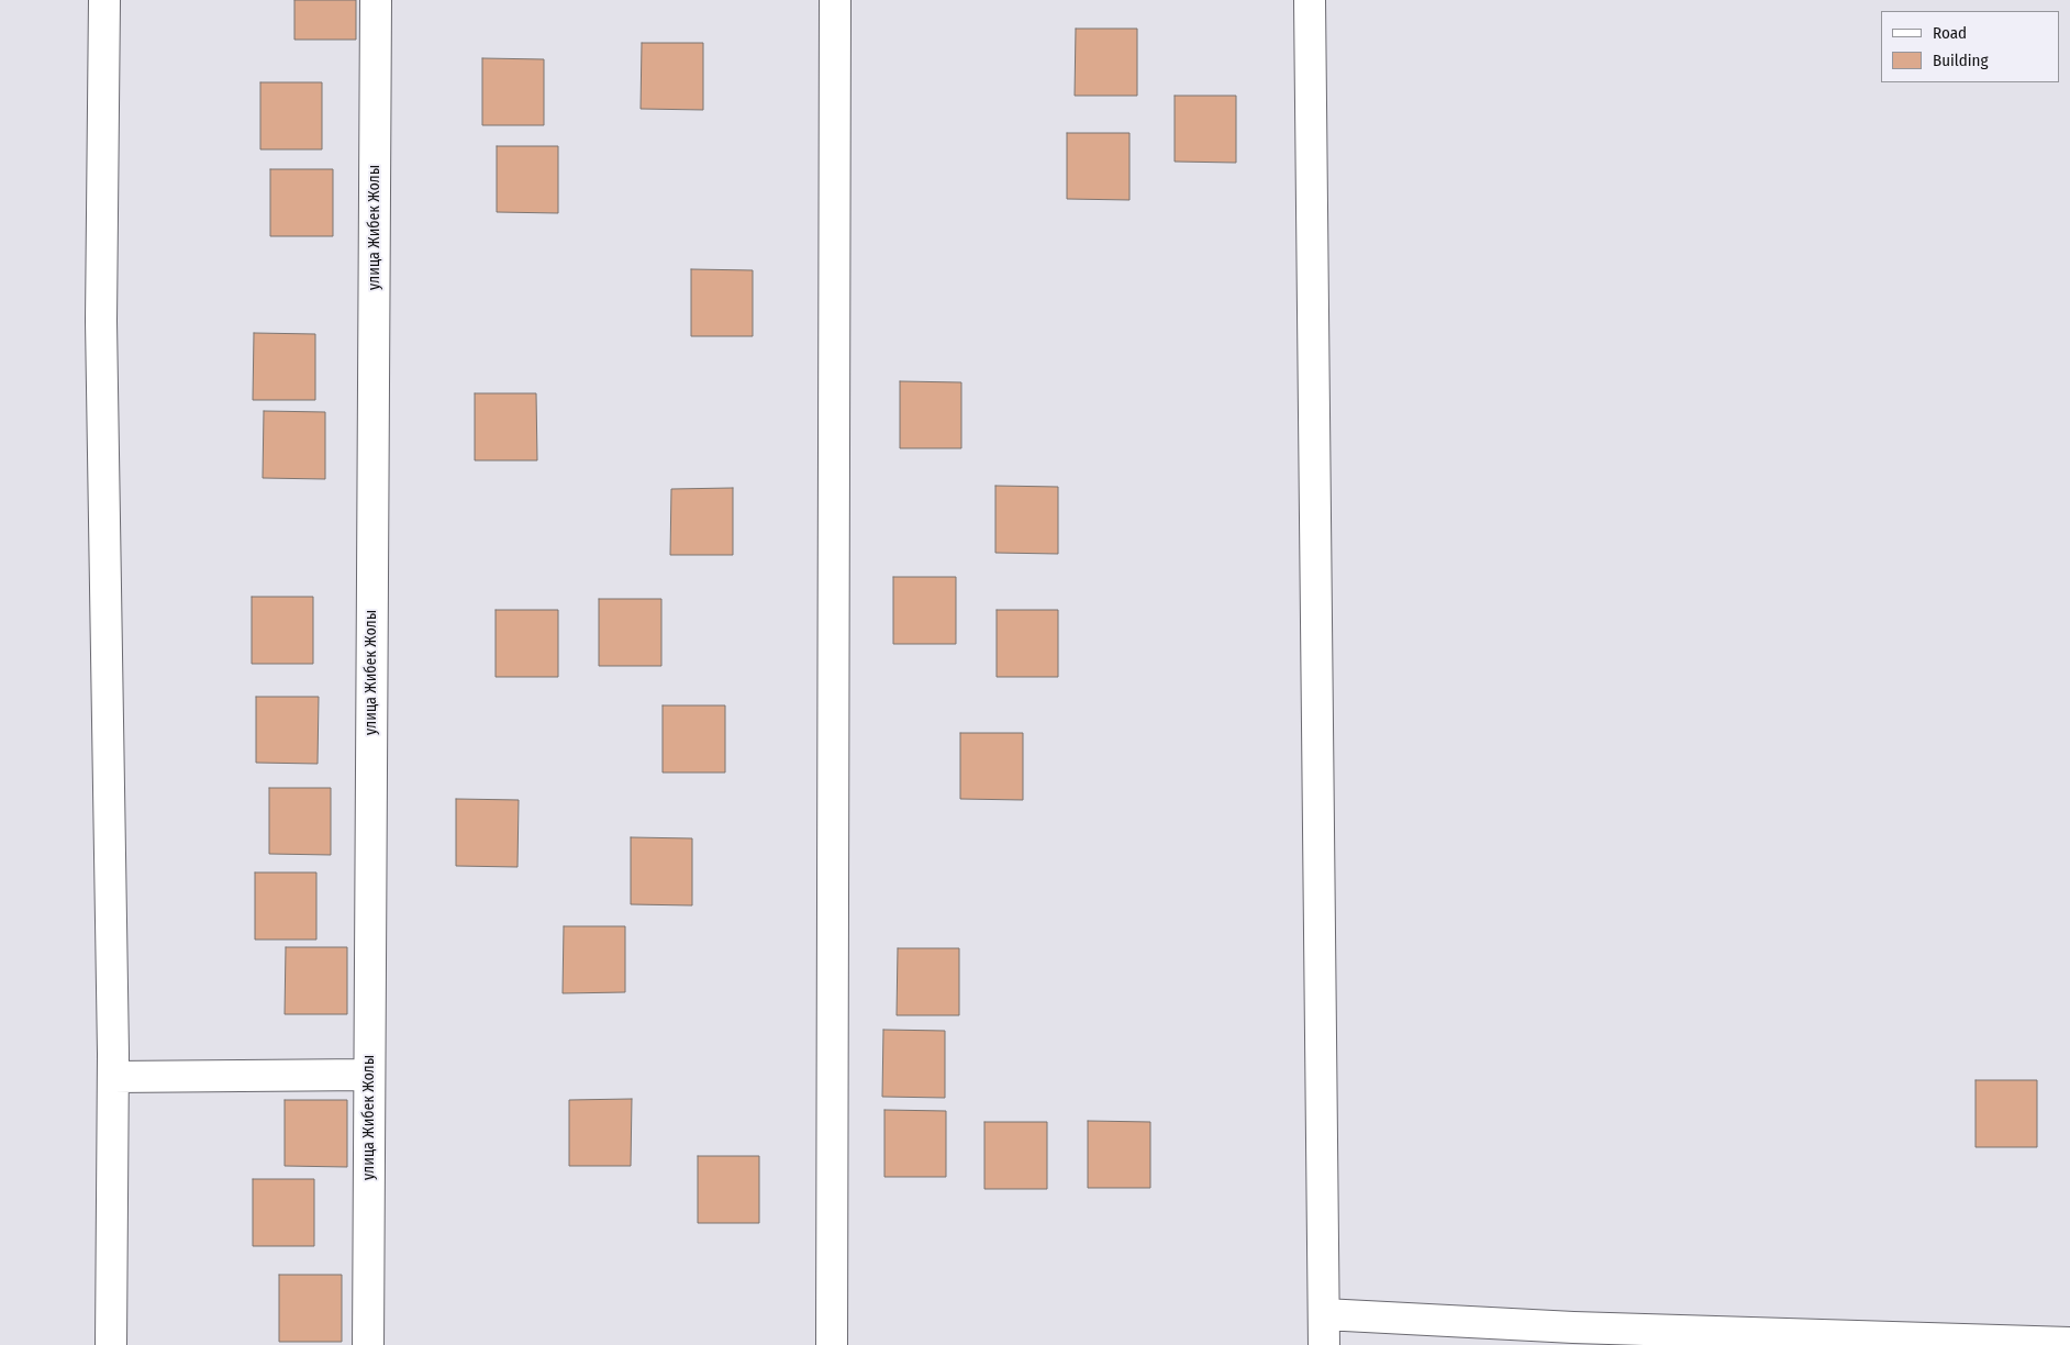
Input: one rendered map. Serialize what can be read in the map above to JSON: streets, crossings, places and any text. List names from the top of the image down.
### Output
{
  "streets": {
    "street": ["улица Жибек Жолы"]
  },
  "legend": ["Road", "Building"]
}
